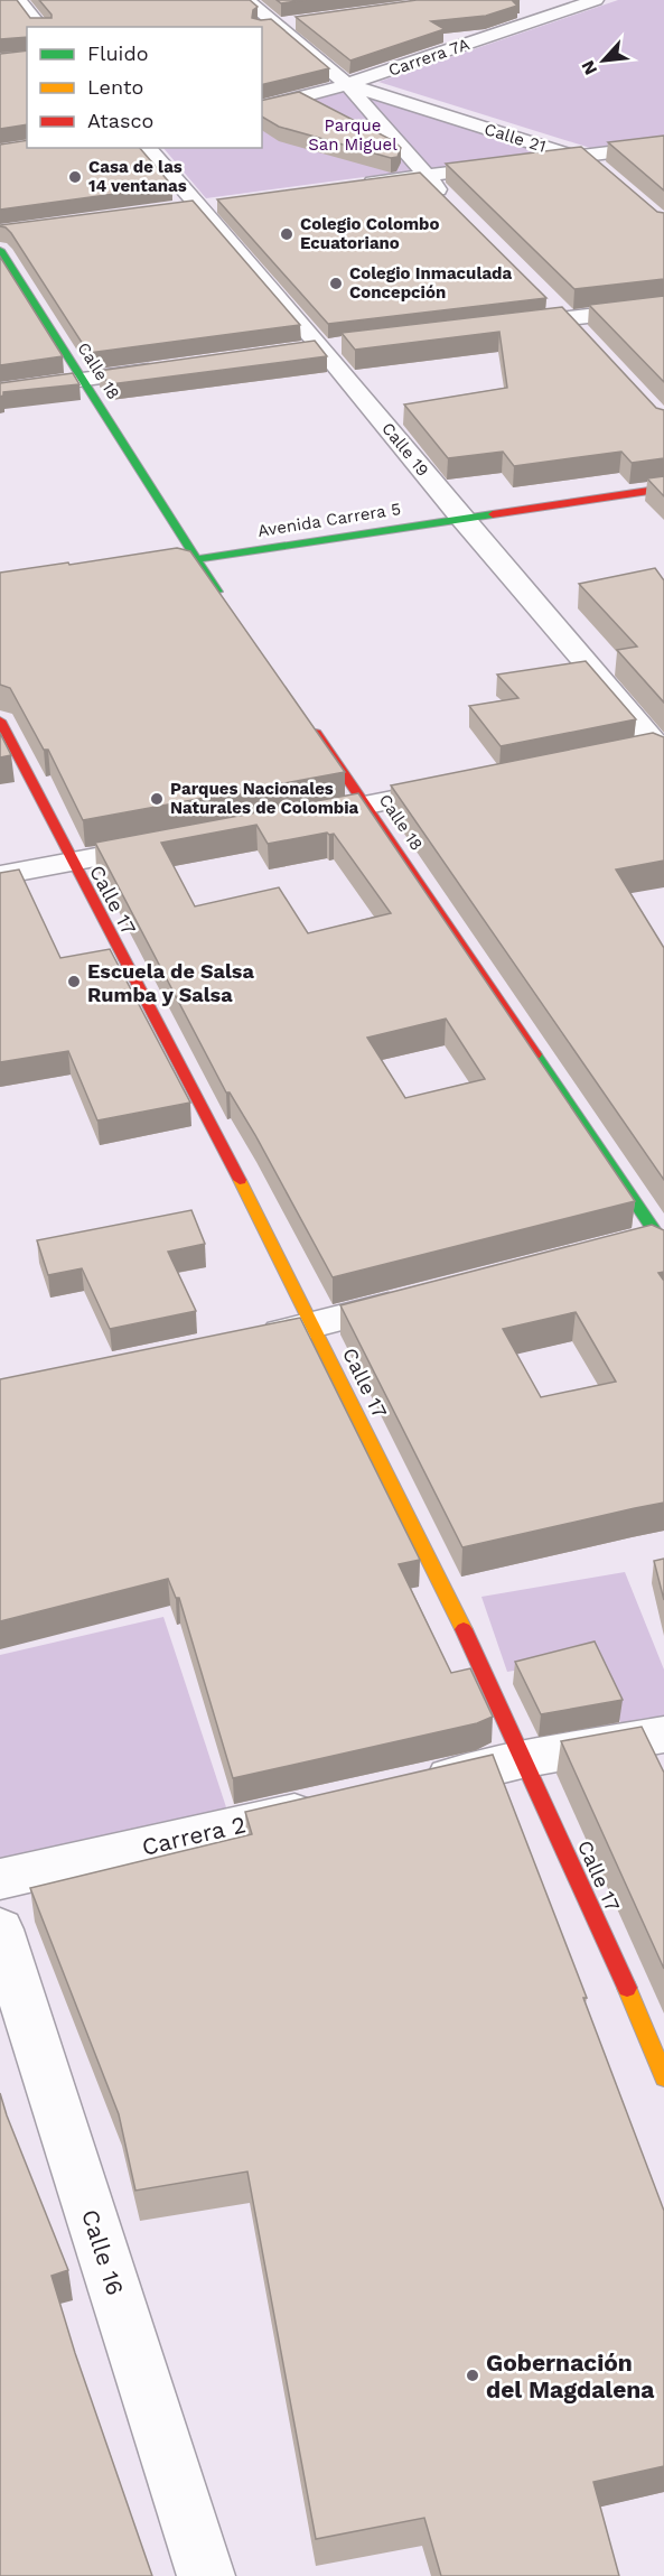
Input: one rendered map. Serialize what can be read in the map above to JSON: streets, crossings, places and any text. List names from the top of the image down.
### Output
{
  "streets": {
    "street": [
      "Carrera 7A",
      "Calle 21",
      "Calle 18",
      "Calle 19",
      "Avenida Carrera 5",
      "Calle 17",
      "Carrera 2",
      "Calle 16"
    ]
  },
  "crossings": [
    ["Carrera 7A", "Calle 21"],
    ["Calle 18", "Avenida Carrera 5"],
    ["Calle 19", "Avenida Carrera 5"]
  ],
  "parks": ["Parque San Miguel"],
  "places": [
    "Casa de las 14 ventanas",
    "Colegio Colombo Ecuatoriano",
    "Colegio Inmaculada Concepción",
    "Parques Nacionales Naturales de Colombia",
    "Escuela de Salsa Rumba y Salsa",
    "Gobernación del Magdalena"
  ],
  "legend": ["Fluido", "Lento", "Atasco"],
  "north": "bottom left"
}
